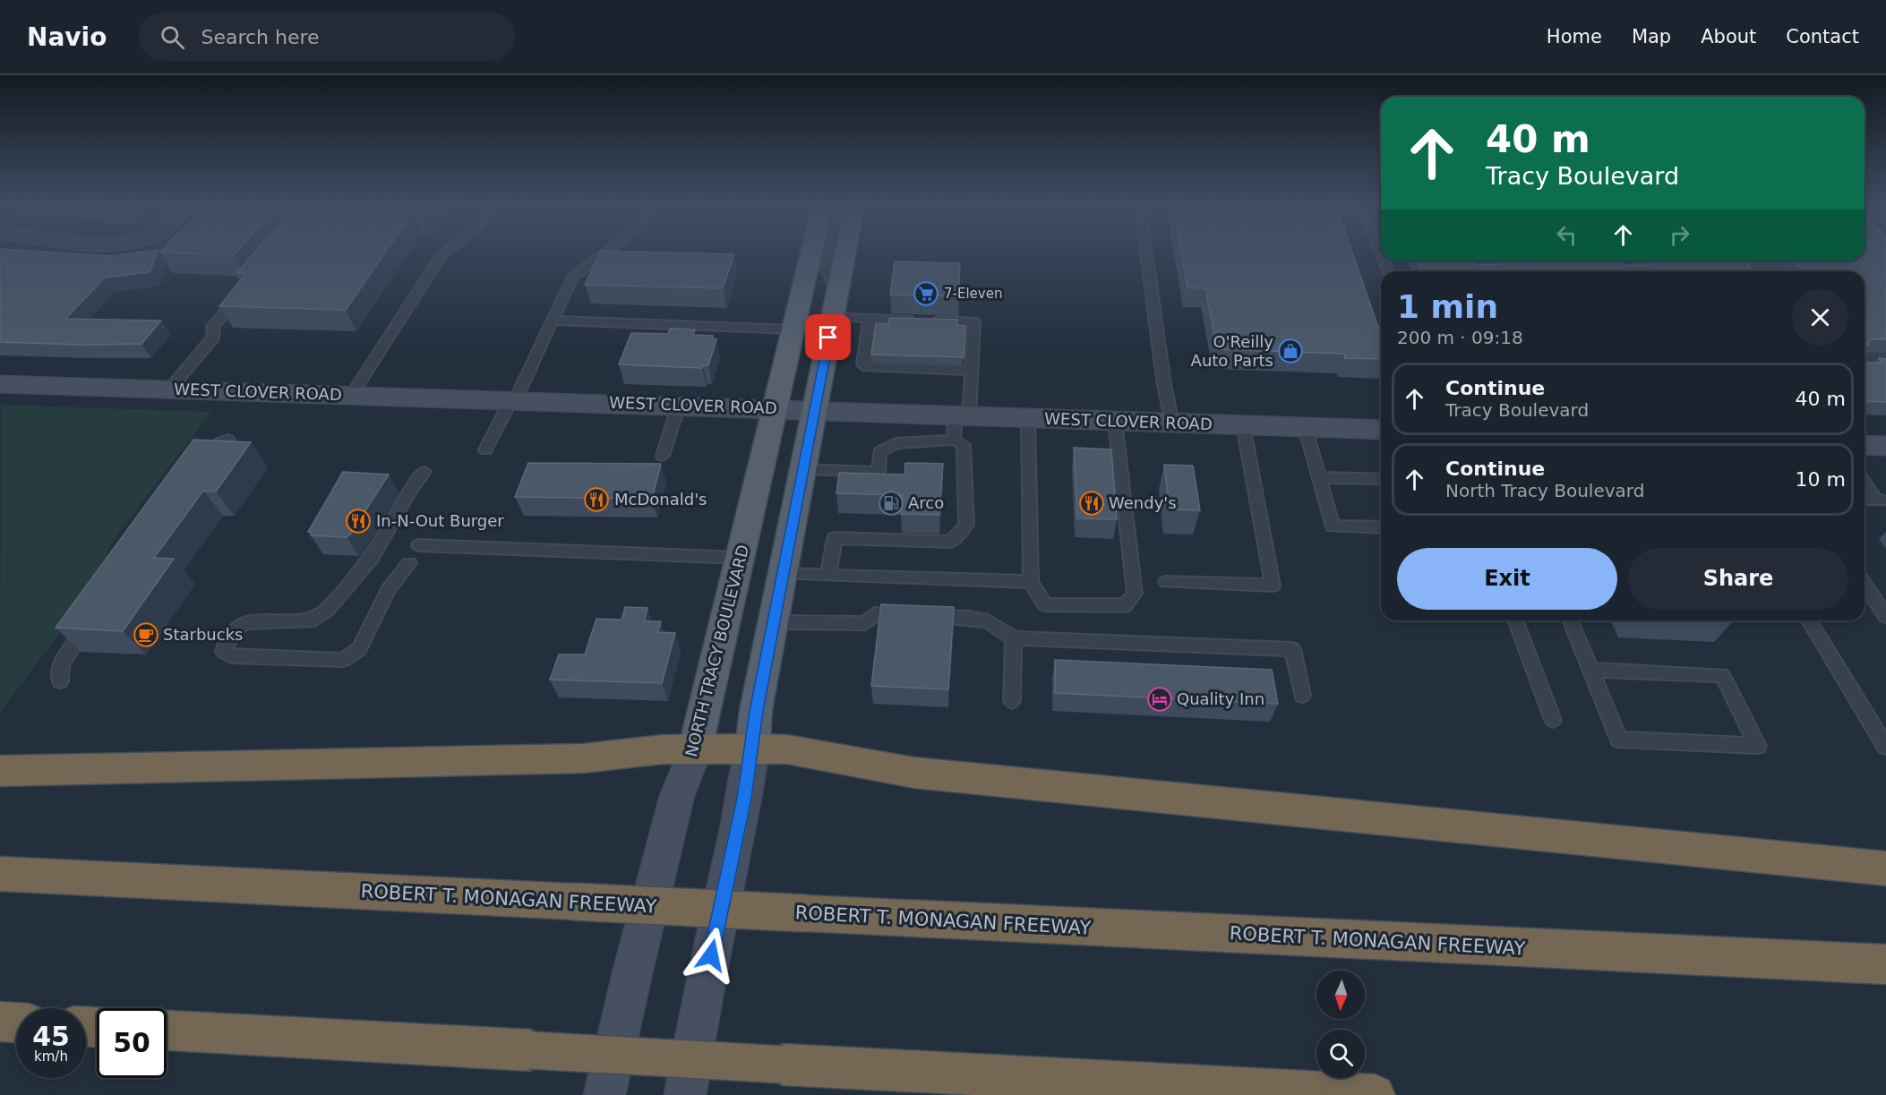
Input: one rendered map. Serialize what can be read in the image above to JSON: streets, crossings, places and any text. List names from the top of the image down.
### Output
{
  "streets": {
    "highway": ["ROBERT T. MONAGAN FREEWAY"],
    "main road": ["NORTH TRACY BOULEVARD"],
    "street": ["WEST CLOVER ROAD"]
  },
  "crossings": [
    ["WEST CLOVER ROAD", "NORTH TRACY BOULEVARD"]
  ],
  "places": {
    "supermarket": ["7-Eleven"],
    "shop": ["O'Reilly Auto Parts"],
    "restaurant": ["McDonald's", "Wendy's", "In-N-Out Burger"],
    "fuel station": ["Arco"],
    "cafe": ["Starbucks"],
    "hotel": ["Quality Inn"]
  },
  "north": "bottom",
  "page": {
    "header": "Navio",
    "search": "Search here",
    "nav": [
      "Home",
      "Map",
      "About",
      "Contact"
    ],
    "turn": ["40 m", "Tracy Boulevard"],
    "heading": ["1 min", "200 m · 09:18"],
    "list": [
      {
        "name": "Continue",
        "note": "Tracy Boulevard",
        "value": "40 m"
      },
      {
        "name": "Continue",
        "note": "North Tracy Boulevard",
        "value": "10 m"
      }
    ],
    "buttons": ["Exit", "Share"],
    "speed": "45 km/h",
    "limit": "50"
  }
}
